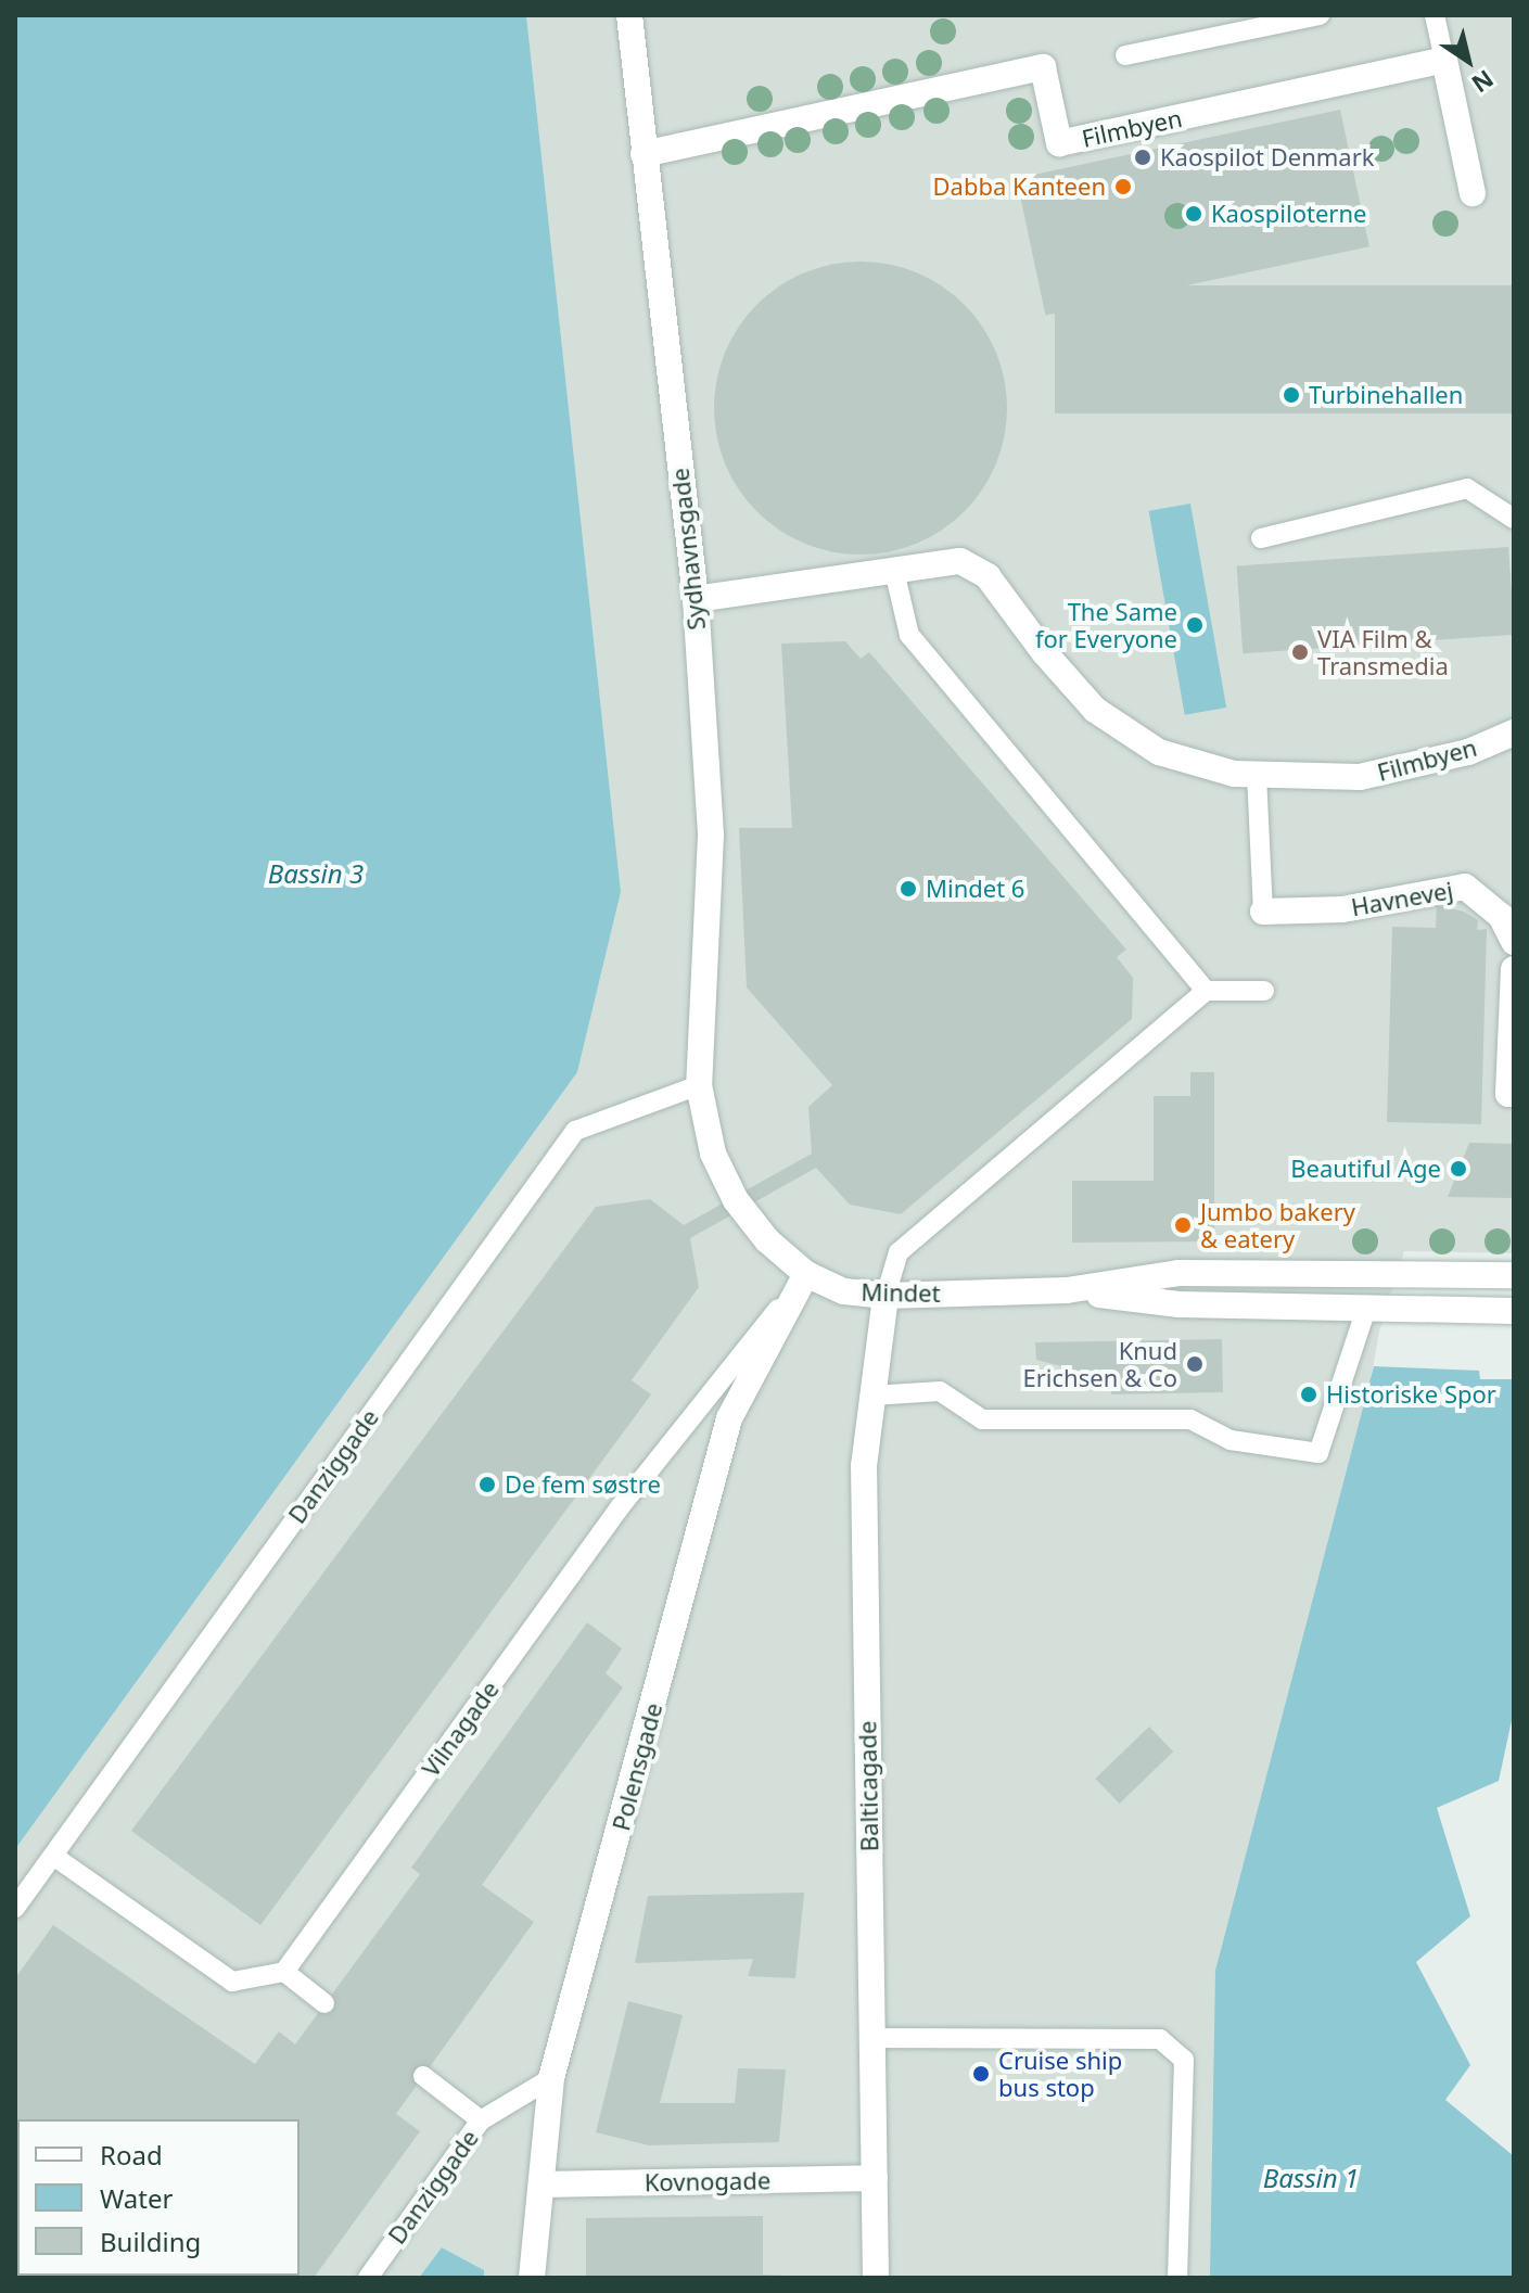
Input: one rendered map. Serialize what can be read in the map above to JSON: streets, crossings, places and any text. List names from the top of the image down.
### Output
{
  "streets": {
    "street": [
      "Filmbyen",
      "Sydhavnsgade",
      "Havnevej",
      "Mindet",
      "Polensgade",
      "Balticagade",
      "Kovnogade"
    ],
    "lane": ["Danziggade", "Vilnagade"]
  },
  "crossings": [
    ["Filmbyen", "Sydhavnsgade"],
    ["Sydhavnsgade", "Mindet"],
    ["Sydhavnsgade", "Danziggade"],
    ["Mindet", "Danziggade"],
    ["Mindet", "Vilnagade"],
    ["Mindet", "Polensgade"],
    ["Mindet", "Balticagade"],
    ["Danziggade", "Polensgade"],
    ["Vilnagade", "Polensgade"],
    ["Polensgade", "Kovnogade"],
    ["Balticagade", "Kovnogade"]
  ],
  "water": ["Bassin 3", "Bassin 1"],
  "places": [
    "Kaospilot Denmark",
    "Dabba Kanteen",
    "Kaospiloterne",
    "Turbinehallen",
    "The Same for Everyone",
    "VIA Film & Transmedia",
    "Mindet 6",
    "Beautiful Age",
    "Jumbo bakery & eatery",
    "Knud Erichsen & Co",
    "Historiske Spor",
    "De fem søstre",
    "Cruise ship bus stop"
  ],
  "legend": ["Road", "Water", "Building"],
  "north": "bottom right"
}
